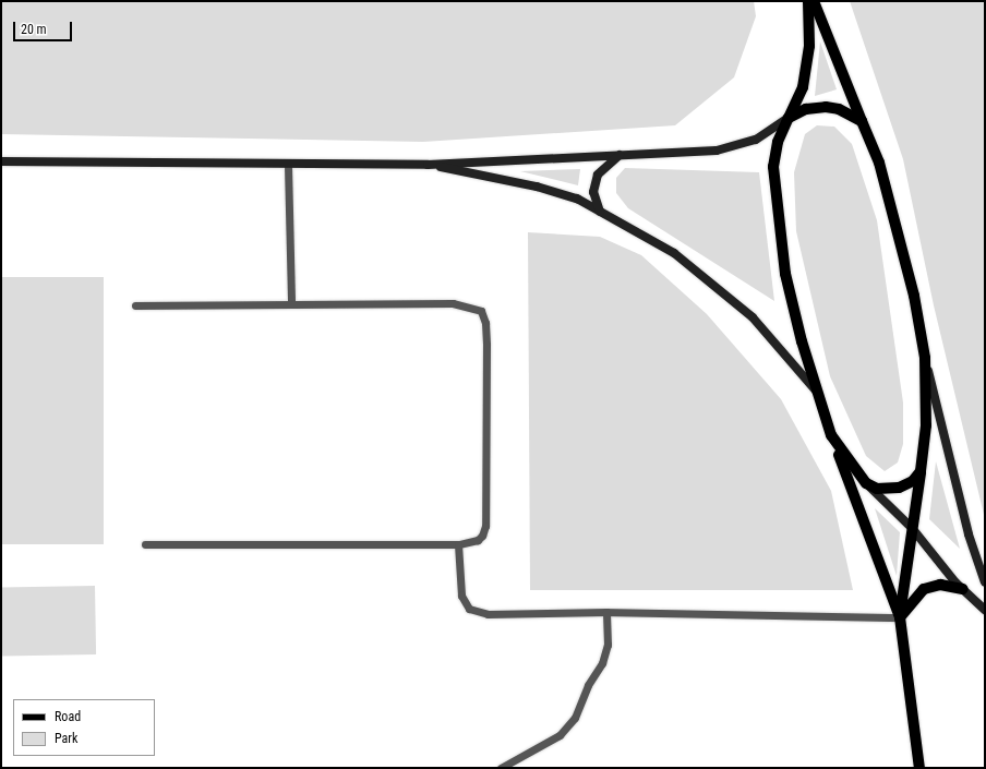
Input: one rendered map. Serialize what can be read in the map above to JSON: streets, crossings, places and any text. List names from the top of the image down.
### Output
{
  "legend": ["Road", "Park"],
  "scale_bar": "20 m"
}
